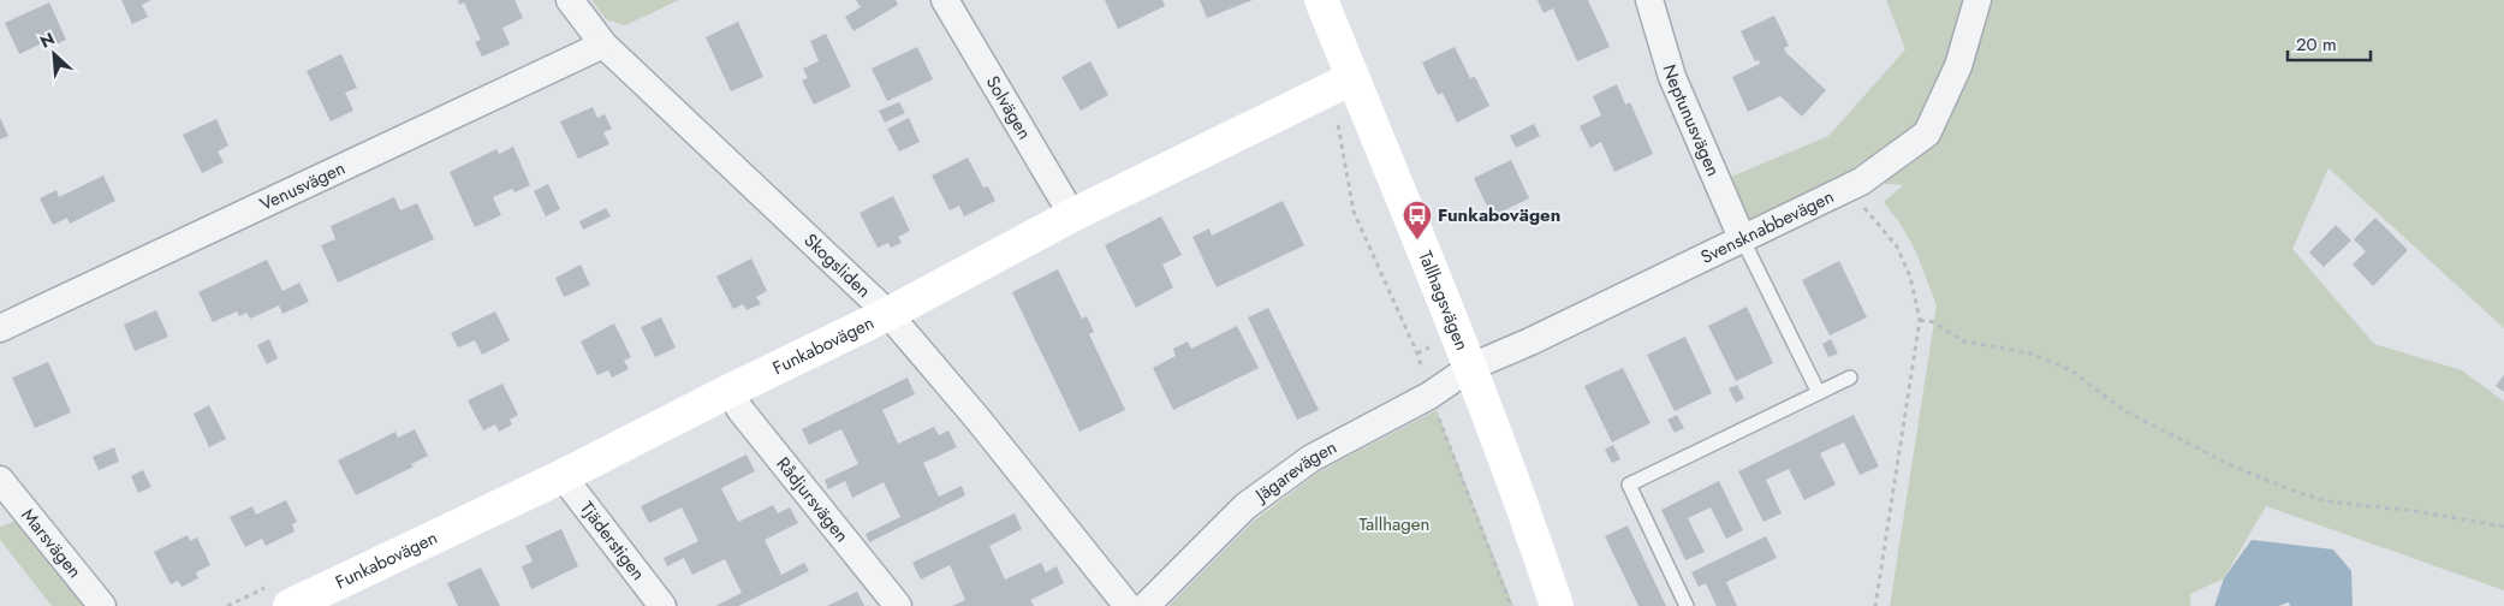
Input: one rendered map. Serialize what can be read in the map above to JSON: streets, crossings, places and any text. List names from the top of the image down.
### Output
{
  "streets": {
    "street": [
      "Solvägen",
      "Neptunusvägen",
      "Venusvägen",
      "Svensknabbevägen",
      "Skogsliden",
      "Tallhagsvägen",
      "Funkabovägen",
      "Jägarevägen",
      "Rådjursvägen",
      "Tjäderstigen",
      "Marsvägen"
    ]
  },
  "crossings": [
    ["Solvägen", "Funkabovägen"],
    ["Neptunusvägen", "Svensknabbevägen"],
    ["Venusvägen", "Skogsliden"],
    ["Svensknabbevägen", "Tallhagsvägen"],
    ["Svensknabbevägen", "Jägarevägen"],
    ["Skogsliden", "Funkabovägen"],
    ["Tallhagsvägen", "Funkabovägen"],
    ["Tallhagsvägen", "Jägarevägen"],
    ["Funkabovägen", "Rådjursvägen"],
    ["Funkabovägen", "Tjäderstigen"]
  ],
  "parks": ["Tallhagen"],
  "places": {
    "bus stop": ["Funkabovägen"]
  },
  "scale_bar": "20 m",
  "north": "top left"
}
